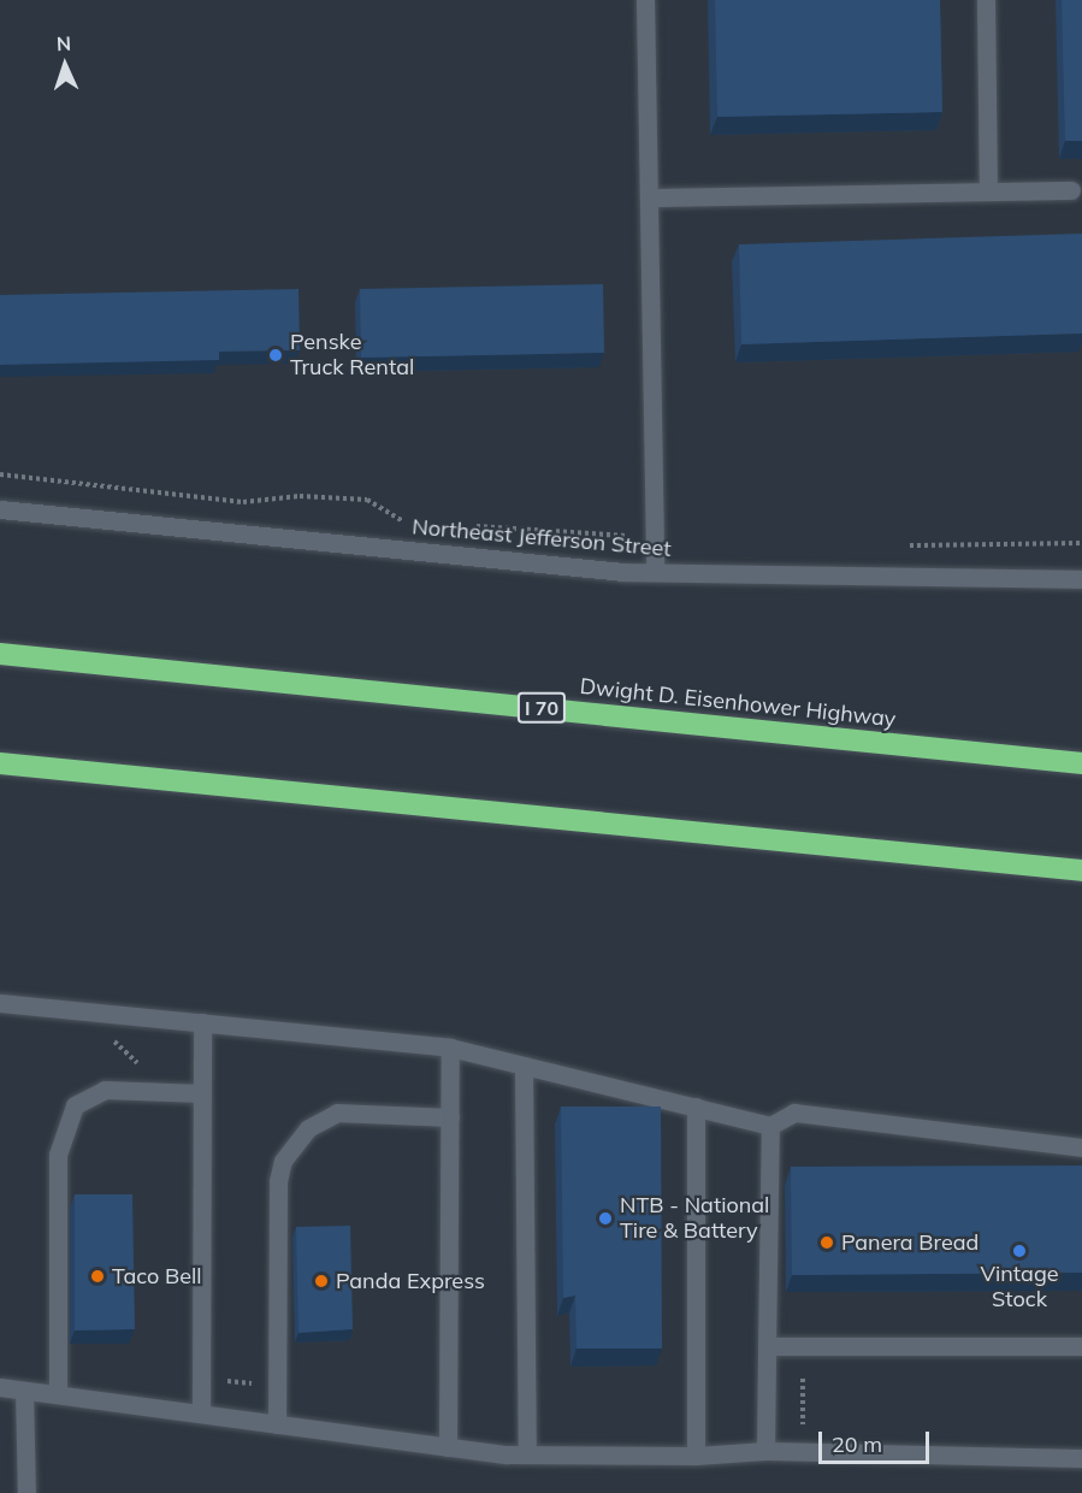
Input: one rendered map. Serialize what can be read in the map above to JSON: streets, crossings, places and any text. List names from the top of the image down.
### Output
{
  "streets": {
    "highway": ["Dwight D. Eisenhower Highway", "I 70"],
    "street": ["Northeast Jefferson Street"]
  },
  "places": [
    "Penske Truck Rental",
    "NTB - National Tire & Battery",
    "Panera Bread",
    "Vintage Stock",
    "Taco Bell",
    "Panda Express"
  ],
  "scale_bar": "20 m",
  "north": "top"
}
